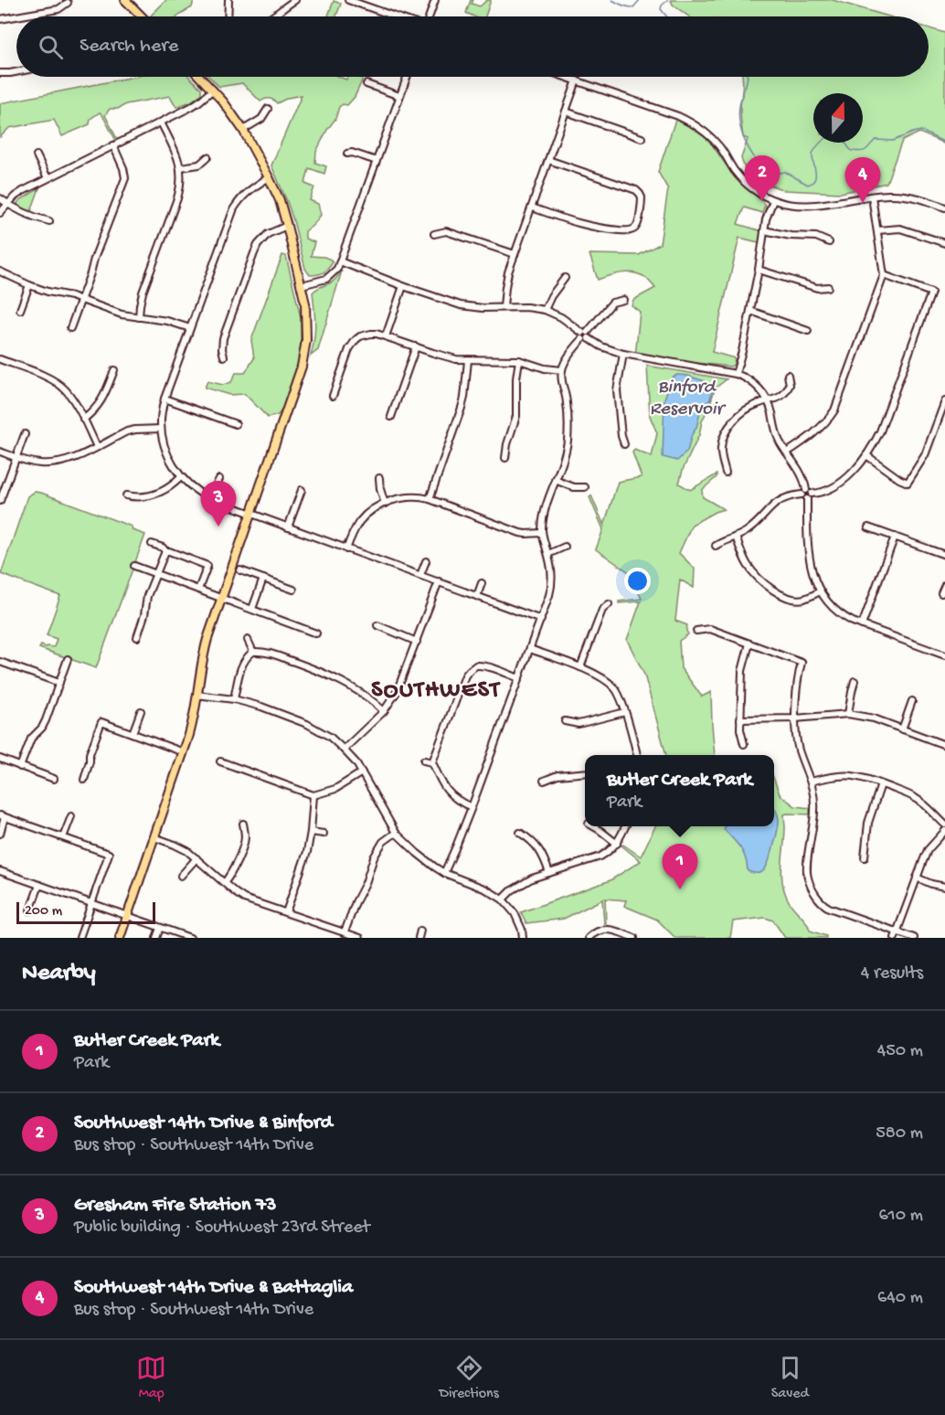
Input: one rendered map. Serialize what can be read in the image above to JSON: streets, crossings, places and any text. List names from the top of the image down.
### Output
{
  "districts": ["SOUTHWEST"],
  "water": ["Binford Reservoir"],
  "scale_bar": "200 m",
  "north": "top",
  "page": {
    "search": "Search here",
    "pins": [
      "2",
      "4",
      "3",
      "1"
    ],
    "popup": ["Butler Creek Park", "Park"],
    "scale": "200 m",
    "heading": ["Nearby", "4 results"],
    "list": [
      {
        "mark": "1",
        "name": "Butler Creek Park",
        "note": "Park",
        "value": "450 m"
      },
      {
        "mark": "2",
        "name": "Southwest 14th Drive & Binford",
        "note": "Bus stop · Southwest 14th Drive",
        "value": "580 m"
      },
      {
        "mark": "3",
        "name": "Gresham Fire Station 73",
        "note": "Public building · Southwest 23rd Street",
        "value": "610 m"
      },
      {
        "mark": "4",
        "name": "Southwest 14th Drive & Battaglia",
        "note": "Bus stop · Southwest 14th Drive",
        "value": "640 m"
      }
    ],
    "nav": ["Map", "Directions", "Saved"]
  }
}
